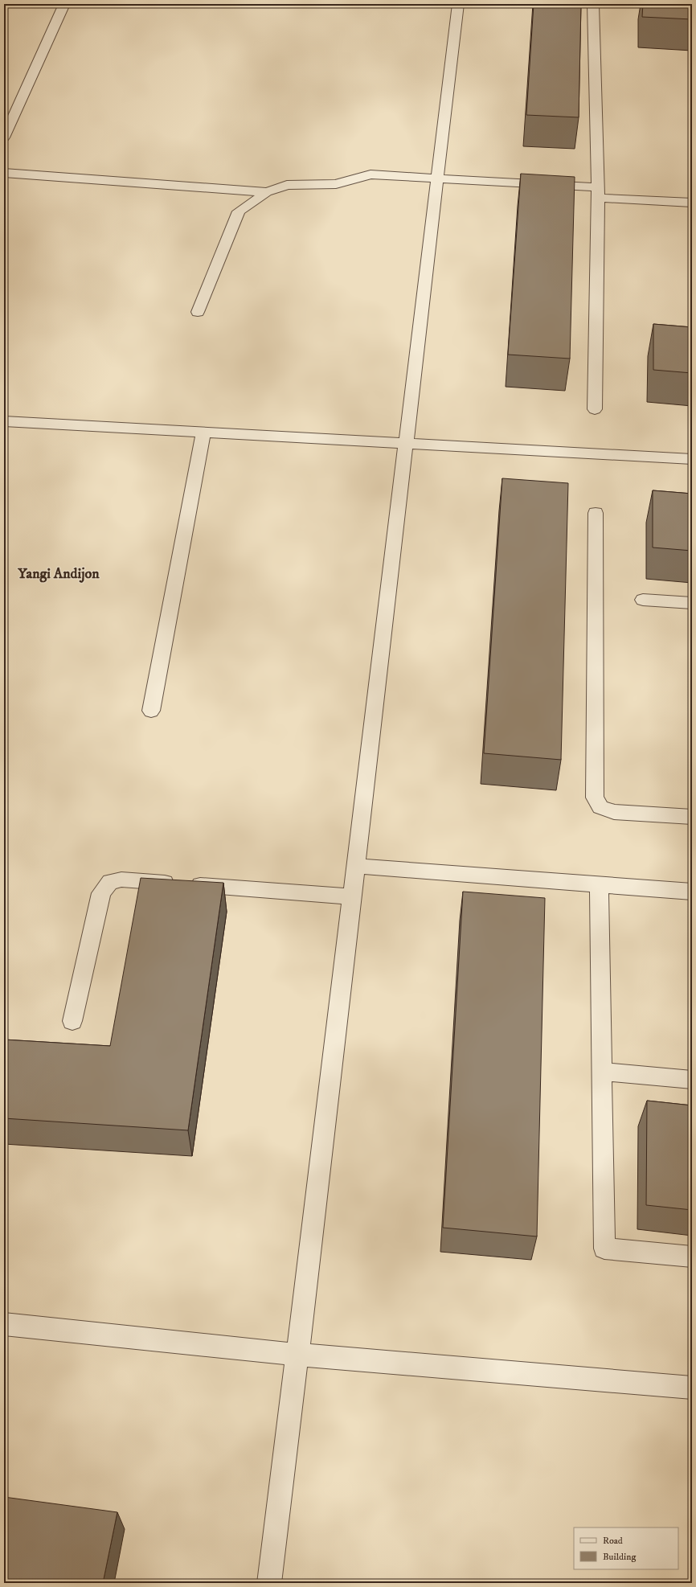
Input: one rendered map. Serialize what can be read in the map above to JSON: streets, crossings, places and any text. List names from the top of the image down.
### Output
{
  "districts": ["Yangi Andijon"],
  "legend": ["Road", "Building"]
}
